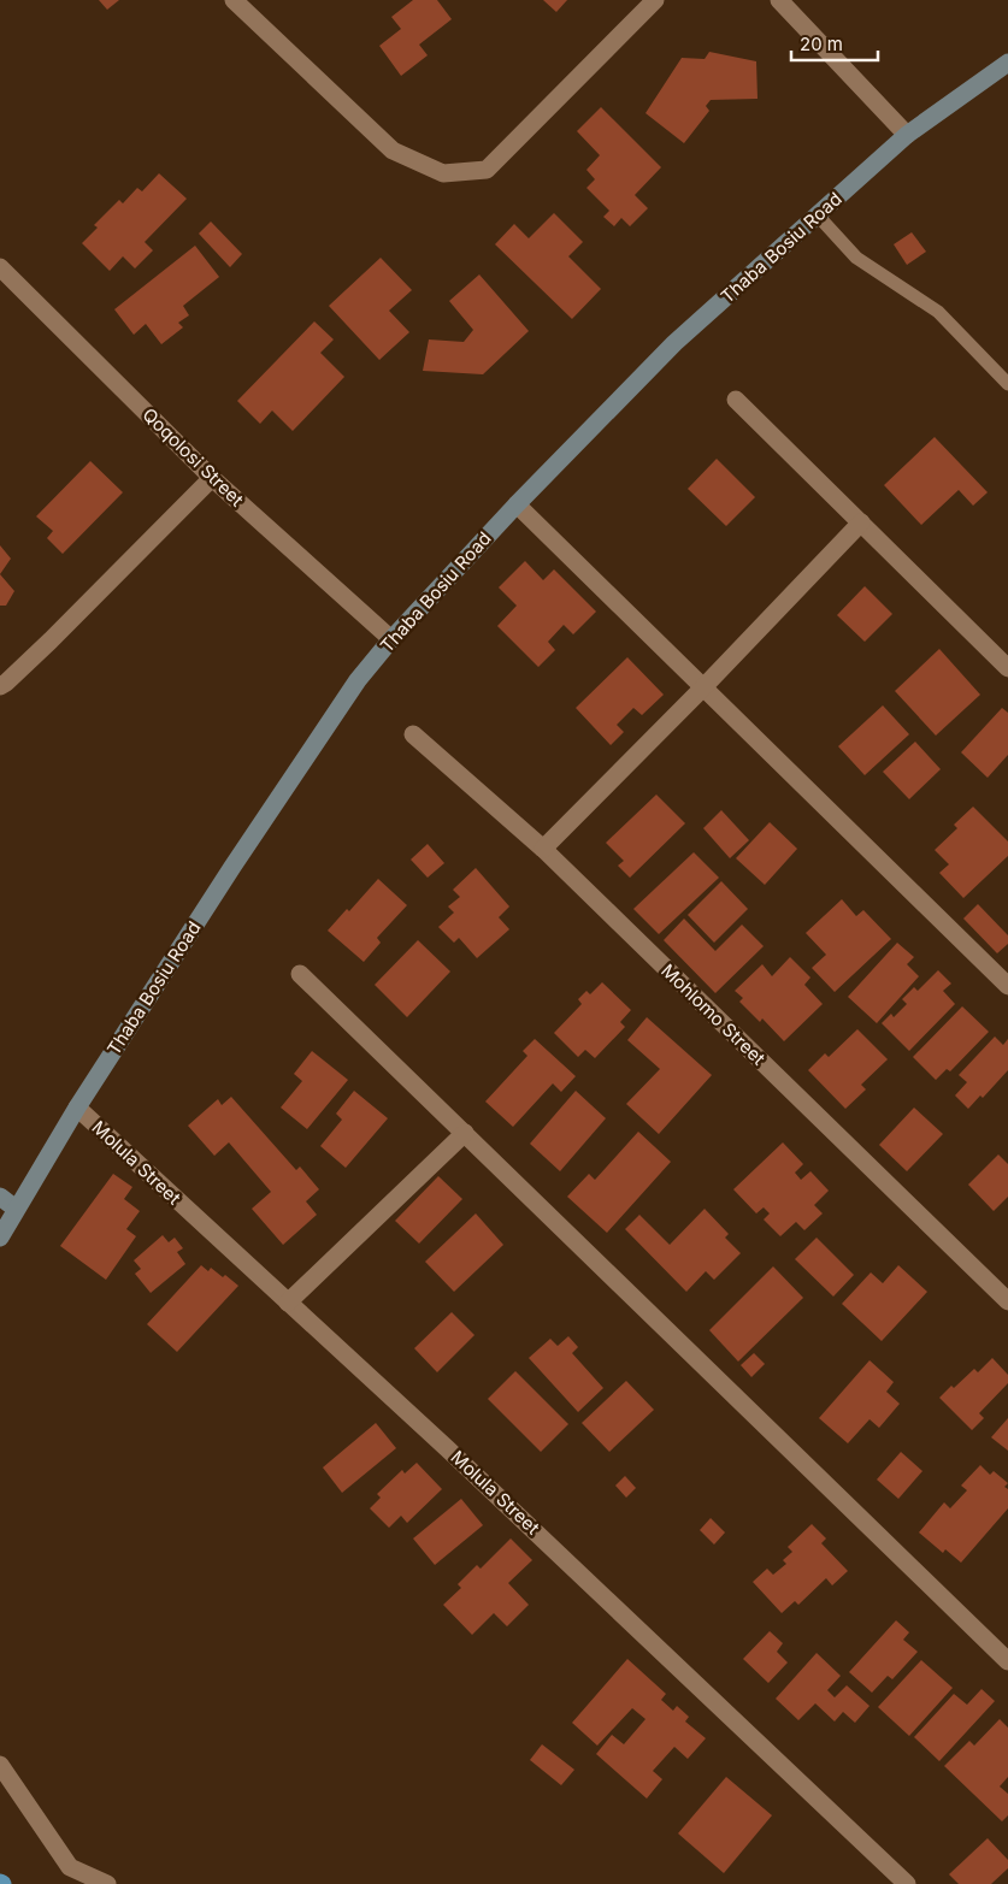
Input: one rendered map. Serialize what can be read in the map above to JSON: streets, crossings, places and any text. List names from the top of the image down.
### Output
{
  "streets": {
    "street": [
      "Thaba Bosiu Road",
      "Qoqolosi Street",
      "Mohlomo Street",
      "Molula Street"
    ]
  },
  "crossings": [
    ["Thaba Bosiu Road", "Qoqolosi Street"],
    ["Thaba Bosiu Road", "Molula Street"]
  ],
  "scale_bar": "20 m"
}
